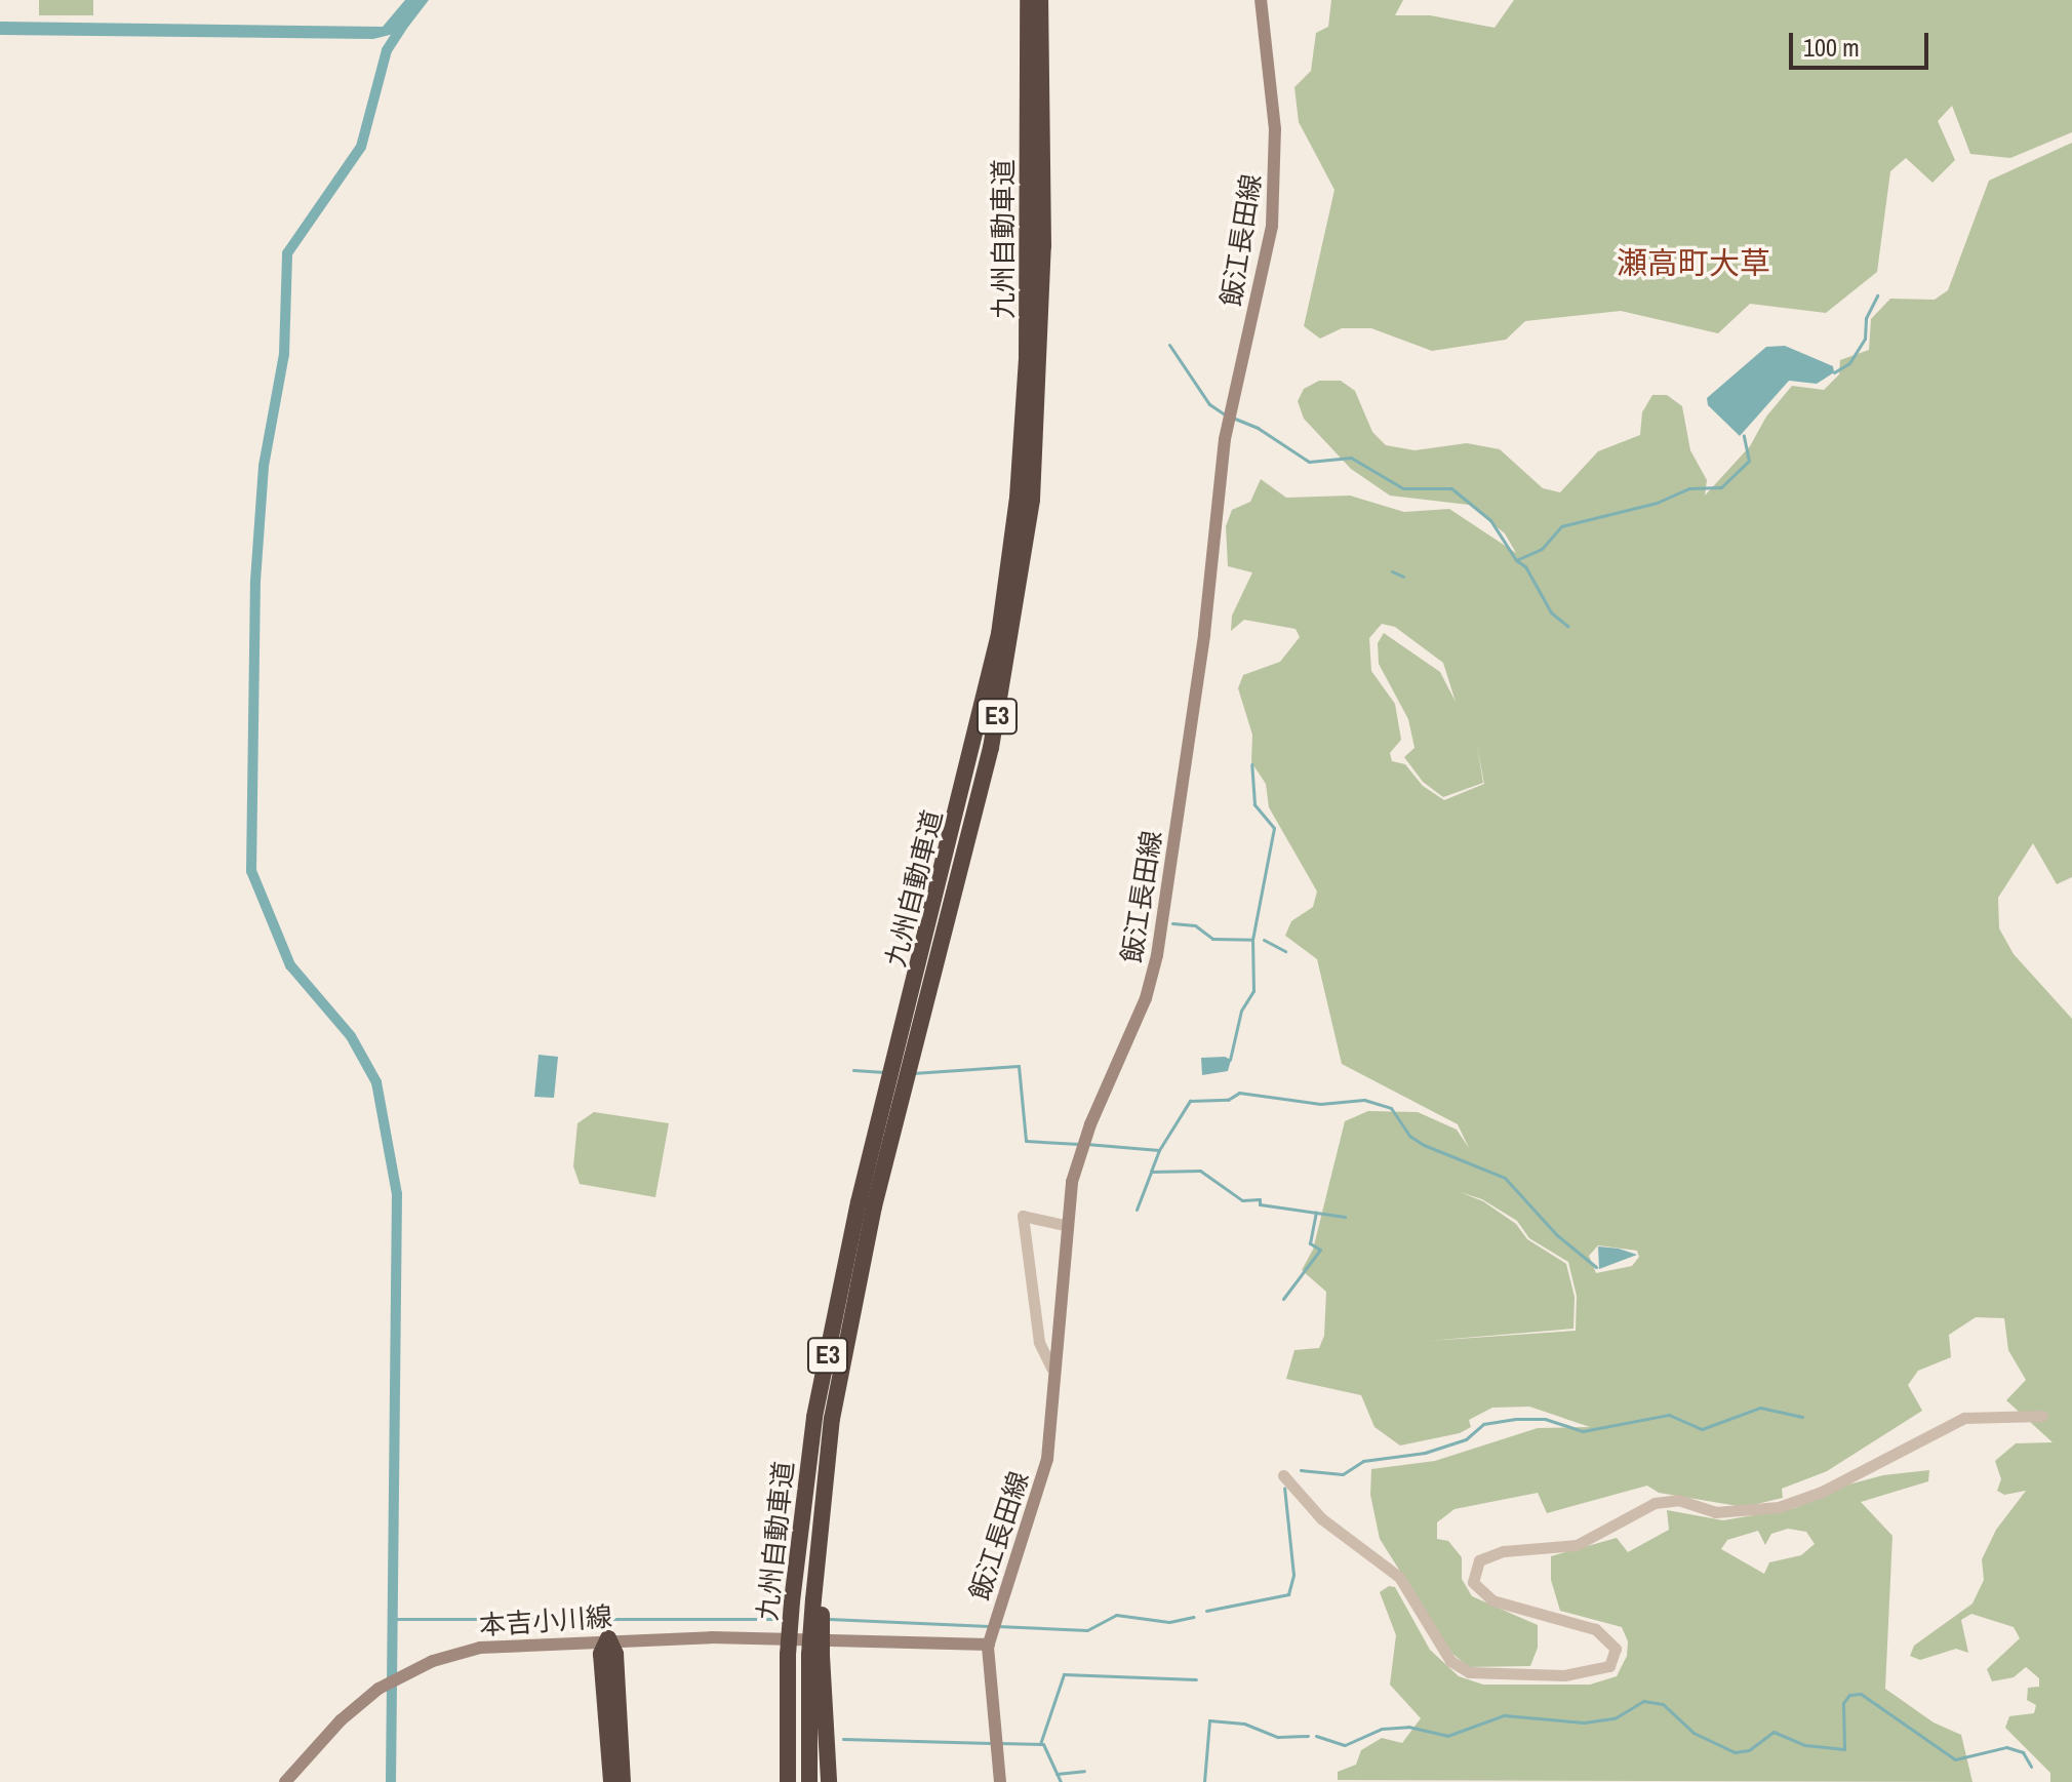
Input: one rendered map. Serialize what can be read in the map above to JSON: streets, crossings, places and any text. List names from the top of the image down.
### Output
{
  "streets": {
    "highway": ["九州自動車道", "E3"],
    "main road": ["飯江長田線", "本吉小川線"]
  },
  "crossings": [
    ["飯江長田線", "本吉小川線"]
  ],
  "districts": ["瀬高町大草"],
  "scale_bar": "100 m"
}
